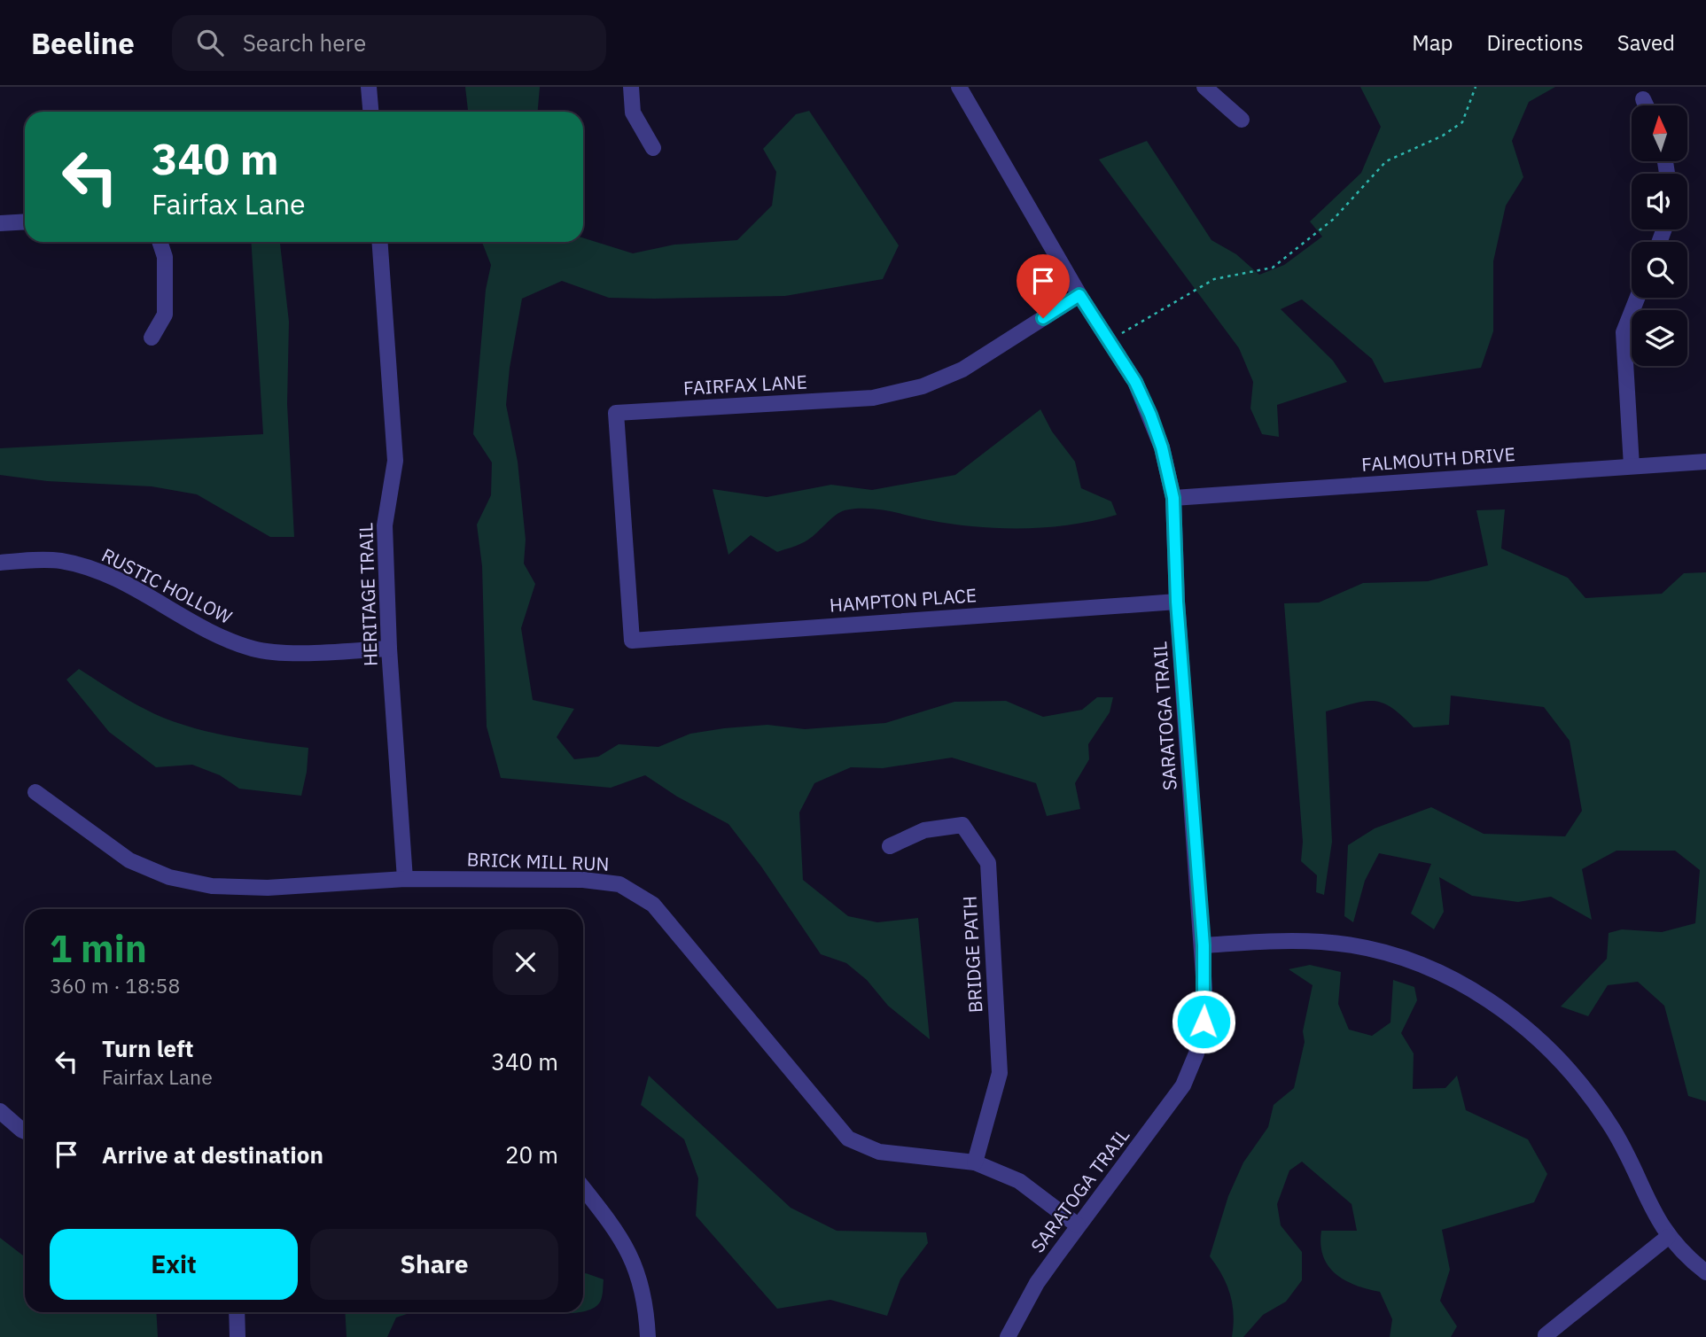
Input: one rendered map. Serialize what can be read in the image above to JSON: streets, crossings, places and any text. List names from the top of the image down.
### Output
{
  "streets": {
    "street": [
      "FAIRFAX LANE",
      "FALMOUTH DRIVE",
      "RUSTIC HOLLOW",
      "HERITAGE TRAIL",
      "HAMPTON PLACE",
      "SARATOGA TRAIL",
      "BRICK MILL RUN",
      "BRIDGE PATH"
    ]
  },
  "crossings": [
    ["FAIRFAX LANE", "HAMPTON PLACE"],
    ["FAIRFAX LANE", "SARATOGA TRAIL"],
    ["FALMOUTH DRIVE", "SARATOGA TRAIL"],
    ["RUSTIC HOLLOW", "HERITAGE TRAIL"],
    ["HERITAGE TRAIL", "BRICK MILL RUN"],
    ["HAMPTON PLACE", "SARATOGA TRAIL"],
    ["SARATOGA TRAIL", "BRICK MILL RUN"],
    ["BRICK MILL RUN", "BRIDGE PATH"]
  ],
  "north": "top",
  "page": {
    "header": "Beeline",
    "search": "Search here",
    "nav": ["Map", "Directions", "Saved"],
    "turn": ["340 m", "Fairfax Lane"],
    "heading": ["1 min", "360 m · 18:58"],
    "list": [
      {
        "name": "Turn left",
        "note": "Fairfax Lane",
        "value": "340 m"
      },
      {
        "name": "Arrive at destination",
        "value": "20 m"
      }
    ],
    "buttons": ["Exit", "Share"]
  }
}
